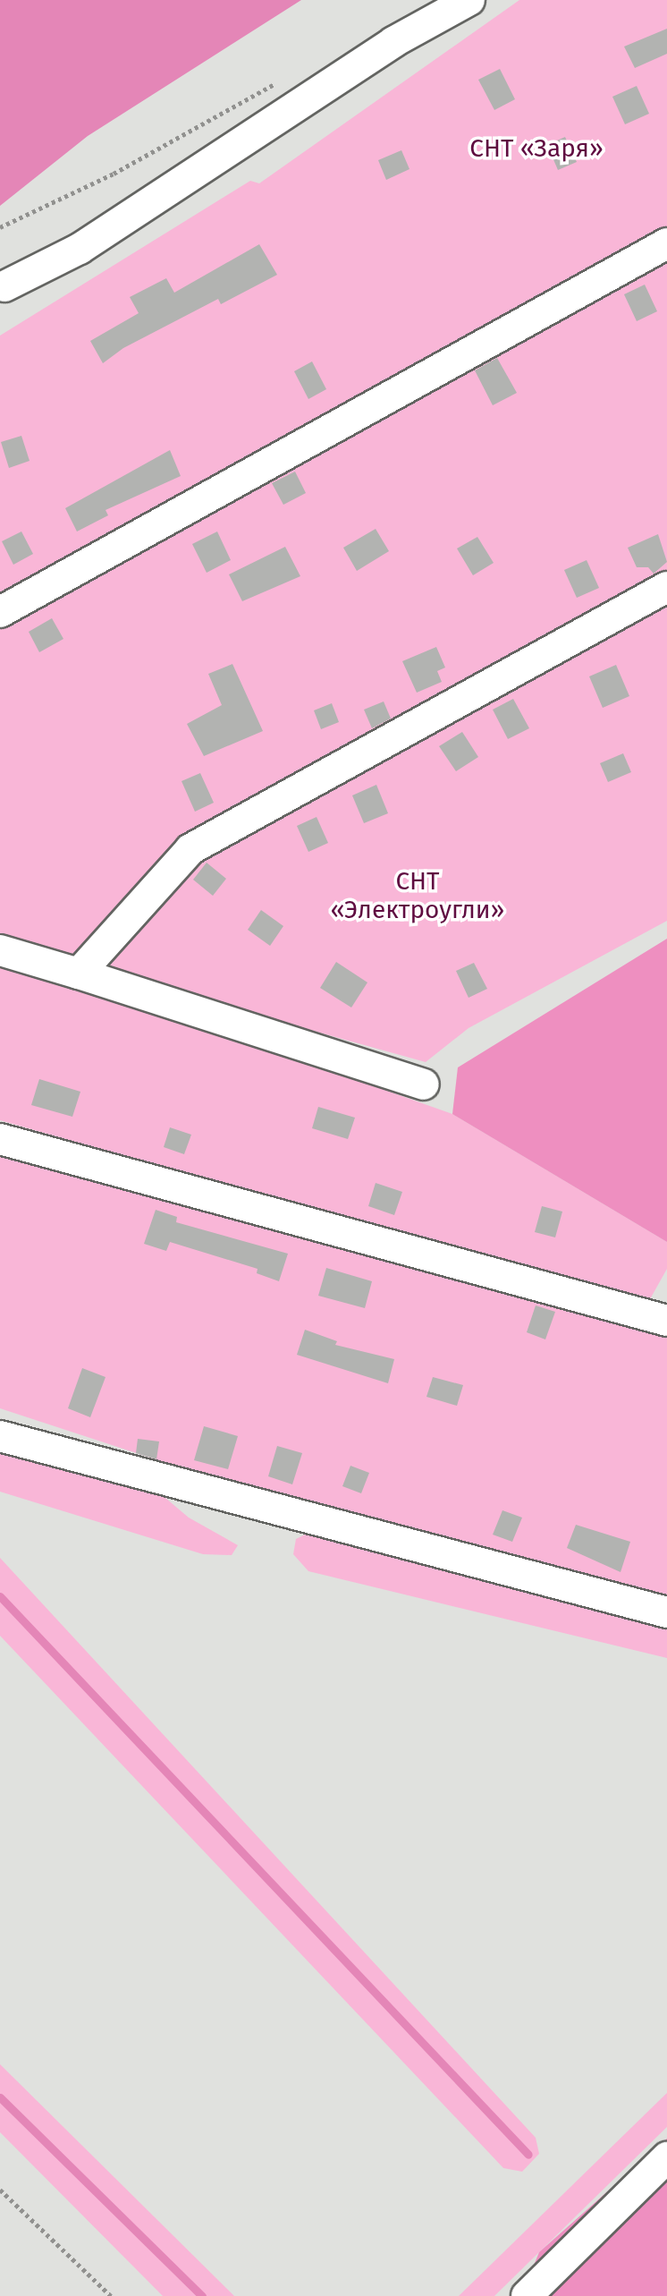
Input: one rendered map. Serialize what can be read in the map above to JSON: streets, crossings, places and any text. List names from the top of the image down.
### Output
{
  "parks": ["СНТ «Заря»", "СНТ «Электроугли»"]
}
